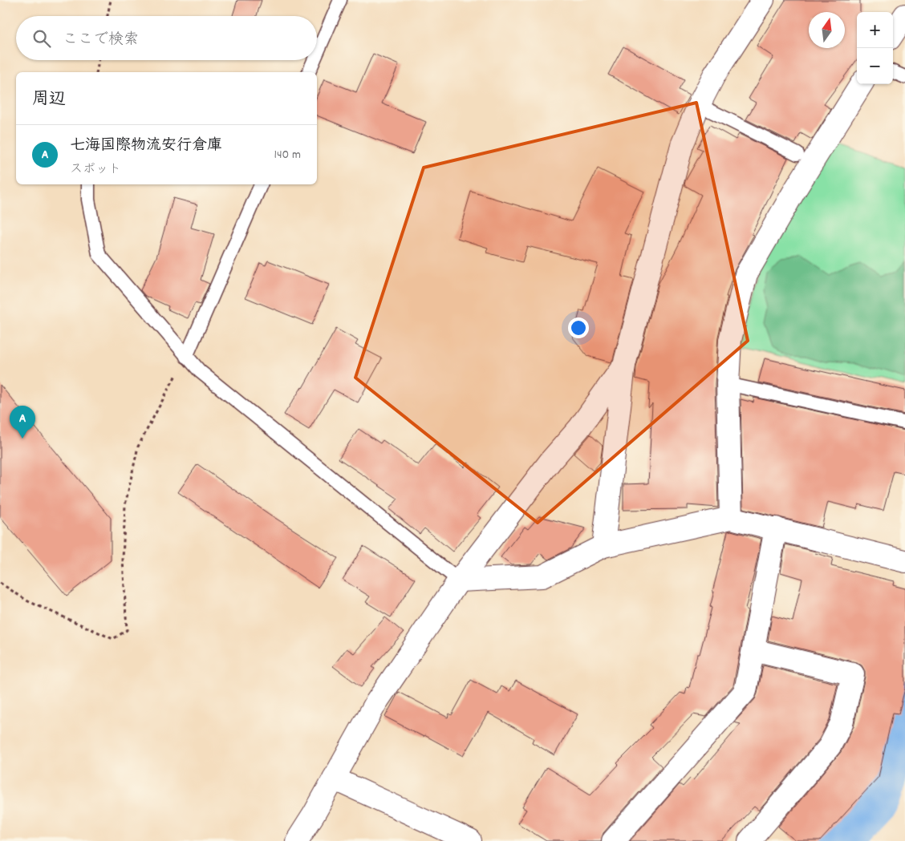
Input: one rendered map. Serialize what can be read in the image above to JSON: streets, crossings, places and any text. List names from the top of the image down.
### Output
{
  "north": "top",
  "page": {
    "map_buttons": ["+", "−"],
    "search": "ここで検索",
    "heading": "周辺",
    "list": [
      {
        "mark": "A",
        "name": "七海国際物流安行倉庫",
        "note": "スポット",
        "value": "140 m"
      }
    ],
    "pins": "A"
  }
}
